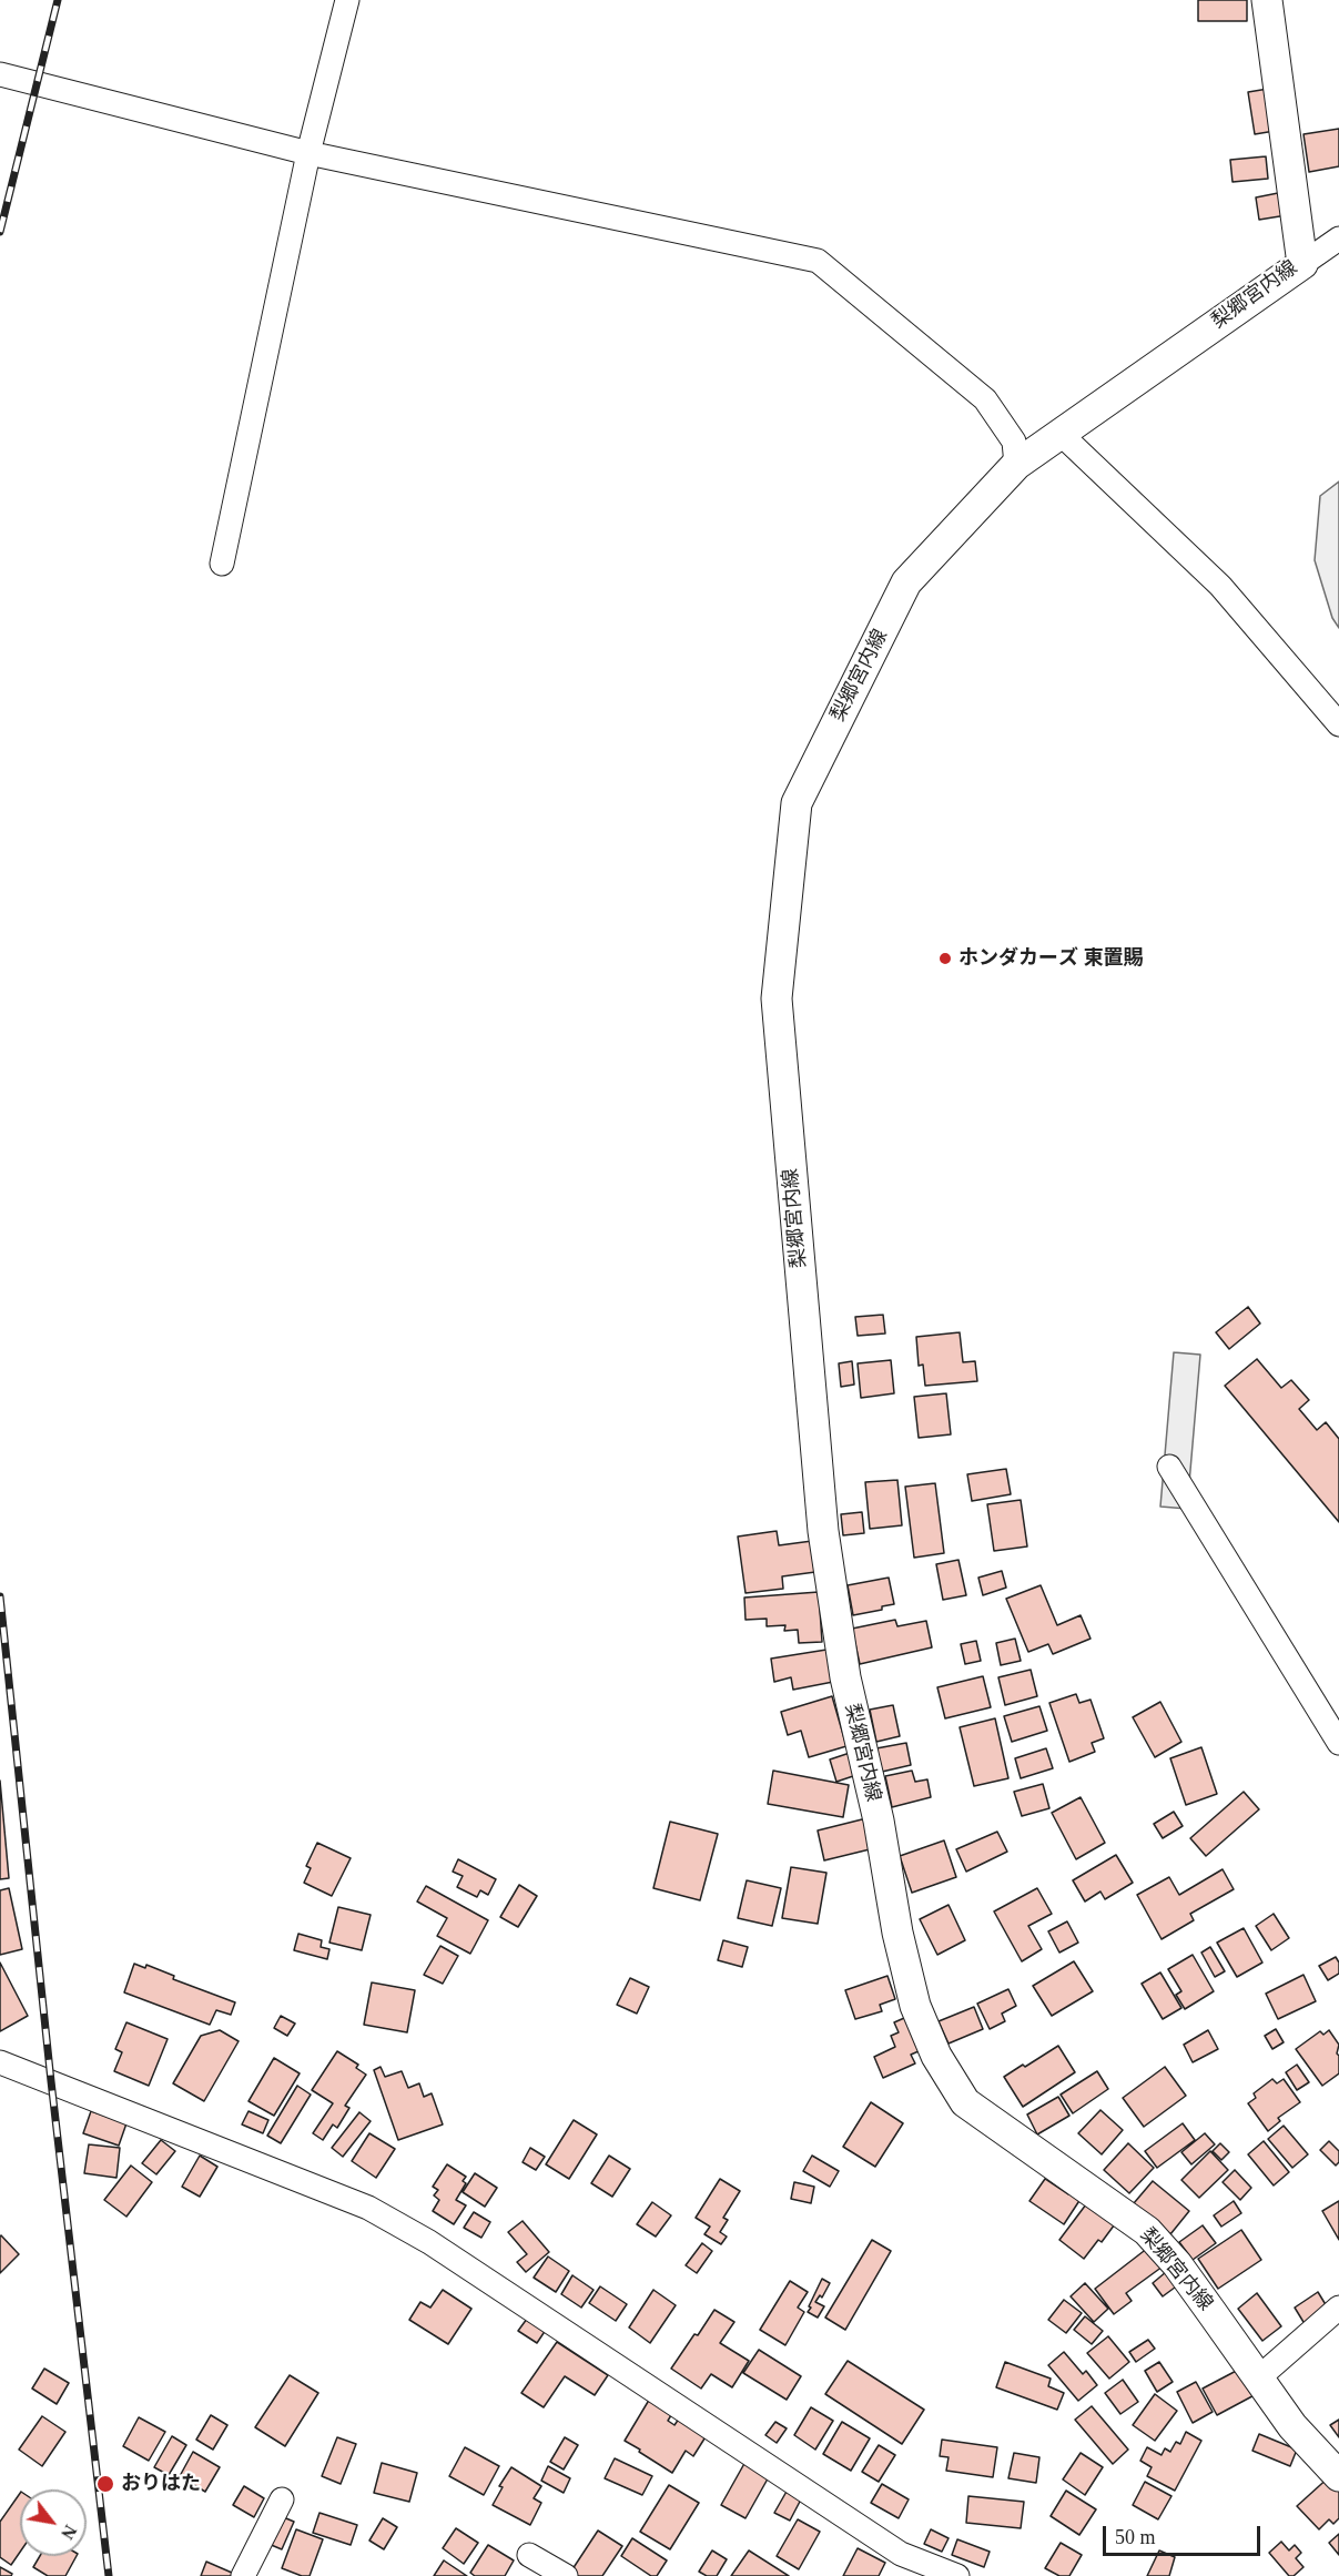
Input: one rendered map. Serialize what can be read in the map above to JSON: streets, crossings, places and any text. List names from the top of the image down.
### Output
{
  "streets": {
    "main road": ["梨郷宮内線"]
  },
  "places": ["ホンダカーズ 東置賜", "おりはた"],
  "scale_bar": "50 m",
  "north": "bottom right"
}
